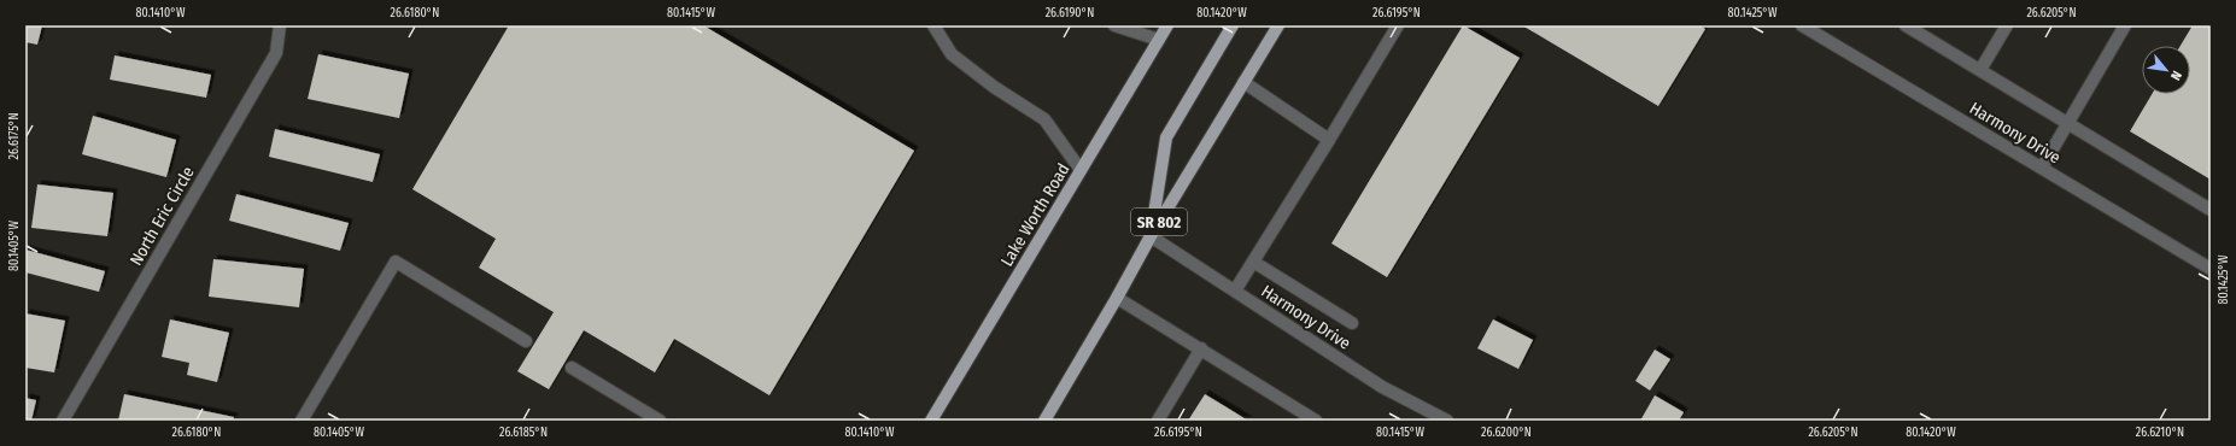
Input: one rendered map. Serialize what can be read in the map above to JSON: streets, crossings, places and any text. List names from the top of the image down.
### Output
{
  "streets": {
    "main road": ["Lake Worth Road", "SR 802"],
    "street": ["Harmony Drive", "North Eric Circle"]
  },
  "crossings": [
    ["Harmony Drive", "SR 802"]
  ],
  "north": "bottom right",
  "coordinates": [
    "80.1410°W",
    "26.6180°N",
    "80.1415°W",
    "26.6190°N",
    "80.1420°W",
    "26.6195°N",
    "80.1425°W",
    "26.6205°N",
    "26.6175°N",
    "80.1405°W",
    "26.6185°N",
    "26.6200°N",
    "26.6210°N"
  ]
}
